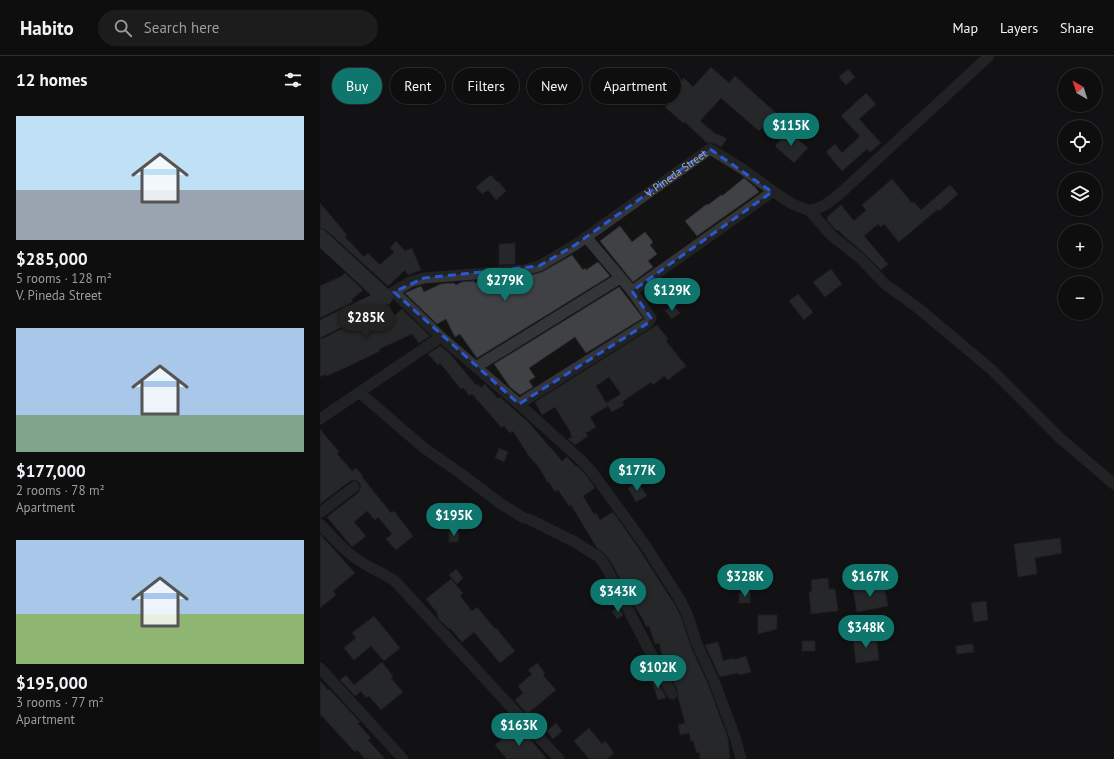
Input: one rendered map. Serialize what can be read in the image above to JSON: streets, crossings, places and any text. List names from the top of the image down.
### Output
{
  "streets": {
    "street": ["V. Pineda Street"]
  },
  "north": "top left",
  "page": {
    "header": "Habito",
    "search": "Search here",
    "nav": ["Map", "Layers", "Share"],
    "heading": "12 homes",
    "map_buttons": ["+", "−"],
    "chip": [
      "Buy",
      "Rent",
      "Filters",
      "New",
      "Apartment"
    ],
    "list": [
      {
        "name": "$285,000",
        "note": "5 rooms · 128 m² · V. Pineda Street"
      },
      {
        "name": "$177,000",
        "note": "2 rooms · 78 m² · Apartment"
      },
      {
        "name": "$195,000",
        "note": "3 rooms · 77 m² · Apartment"
      }
    ],
    "price": [
      "$115K",
      "$279K",
      "$129K",
      "$285K",
      "$177K",
      "$195K",
      "$328K",
      "$167K",
      "$343K",
      "$348K",
      "$102K",
      "$163K"
    ]
  }
}
